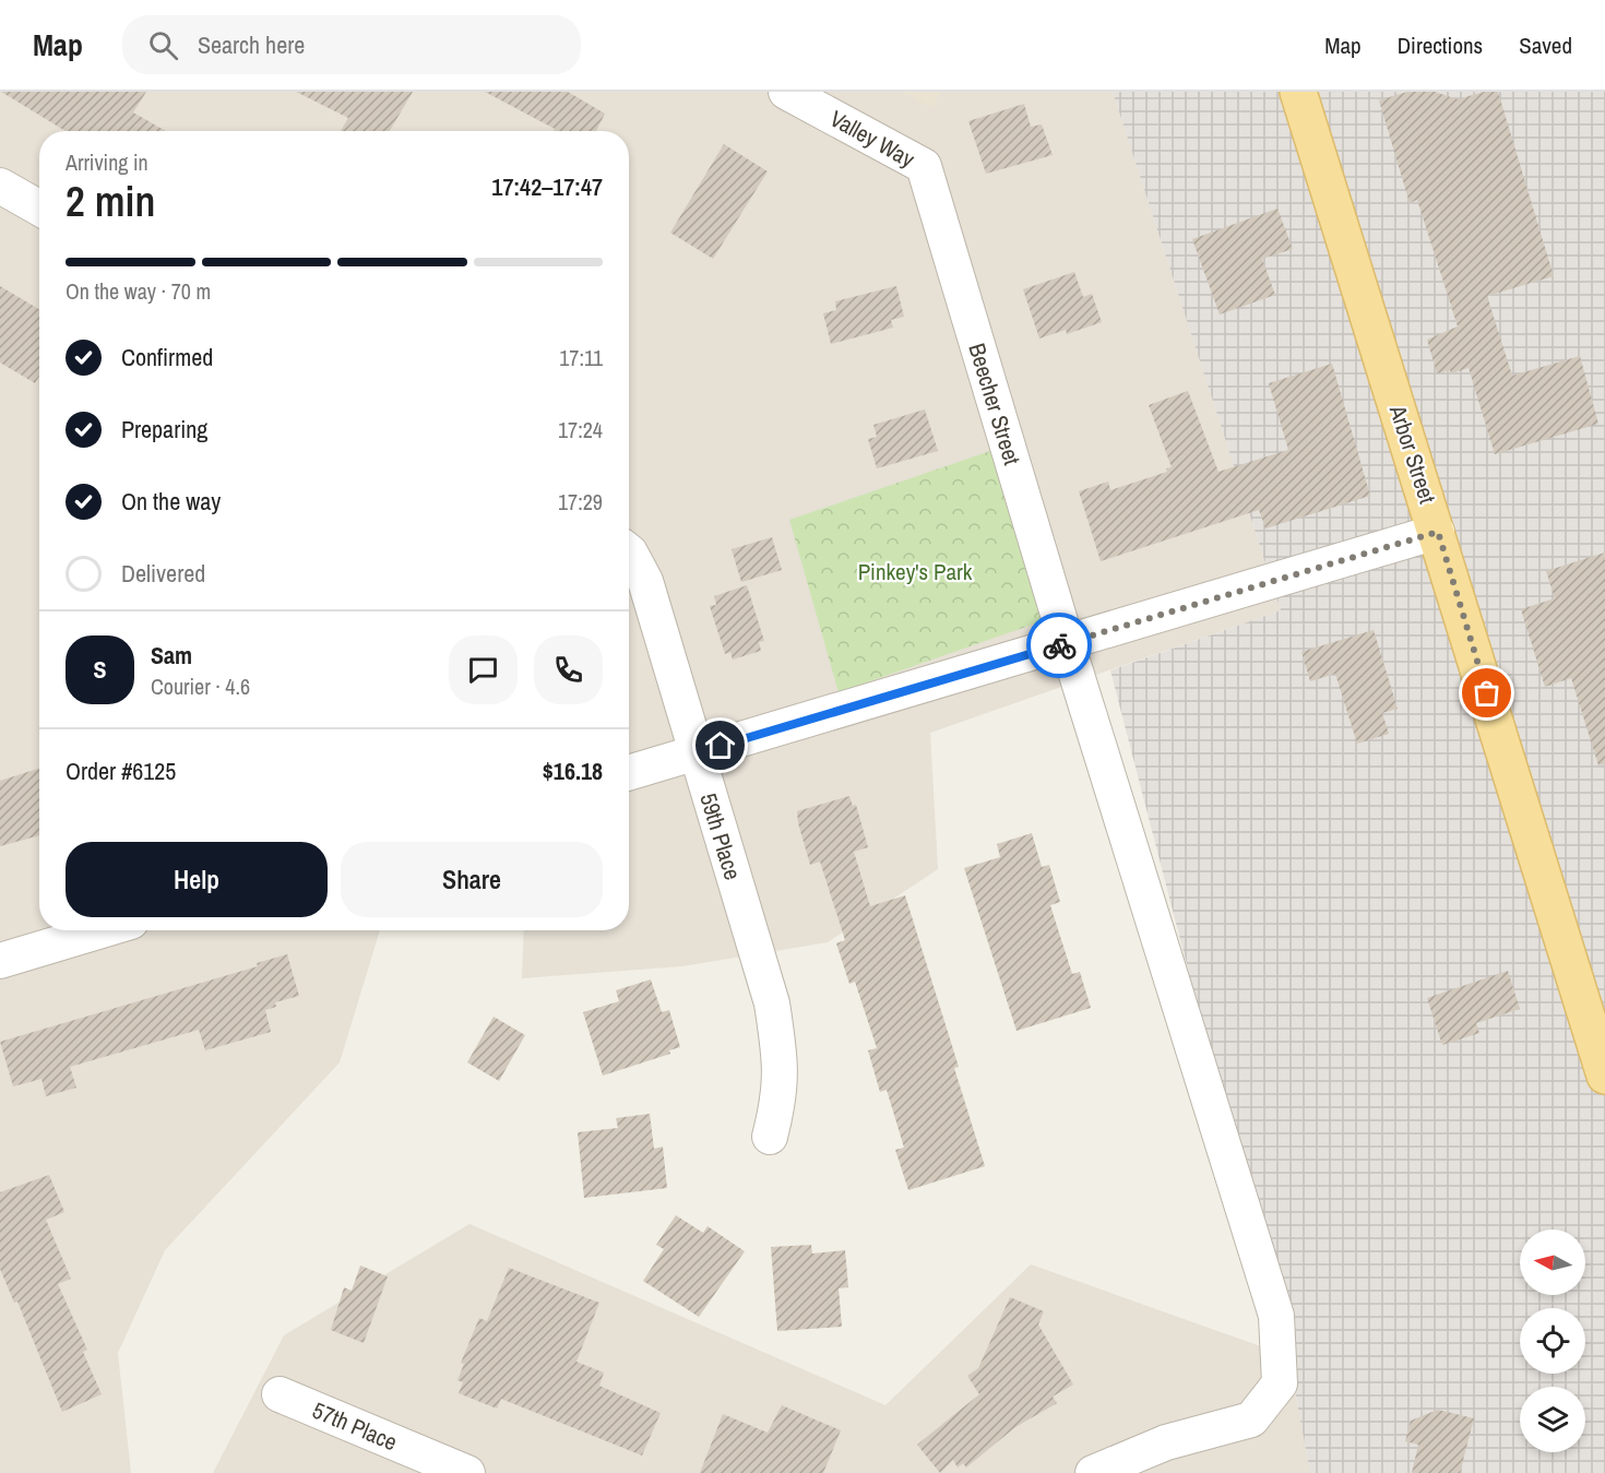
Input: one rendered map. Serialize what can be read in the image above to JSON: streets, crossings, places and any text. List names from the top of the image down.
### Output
{
  "streets": {
    "main road": ["Arbor Street"],
    "street": [
      "Valley Way",
      "Beecher Street",
      "59th Place",
      "57th Place"
    ]
  },
  "crossings": [
    ["Valley Way", "Beecher Street"]
  ],
  "parks": ["Pinkey's Park"],
  "north": "left",
  "page": {
    "header": "Map",
    "search": "Search here",
    "nav": ["Map", "Directions", "Saved"],
    "heading": ["2 min", "Arriving in", "17:42–17:47"],
    "panel": [
      "Sam",
      "Courier · 4.6",
      "Order #6125",
      "$16.18"
    ],
    "bar": "On the way · 70 m",
    "list": [
      ["Confirmed", "17:11"],
      ["Preparing", "17:24"],
      ["On the way", "17:29"],
      "Delivered"
    ],
    "round": "S",
    "buttons": ["Help", "Share"]
  }
}
